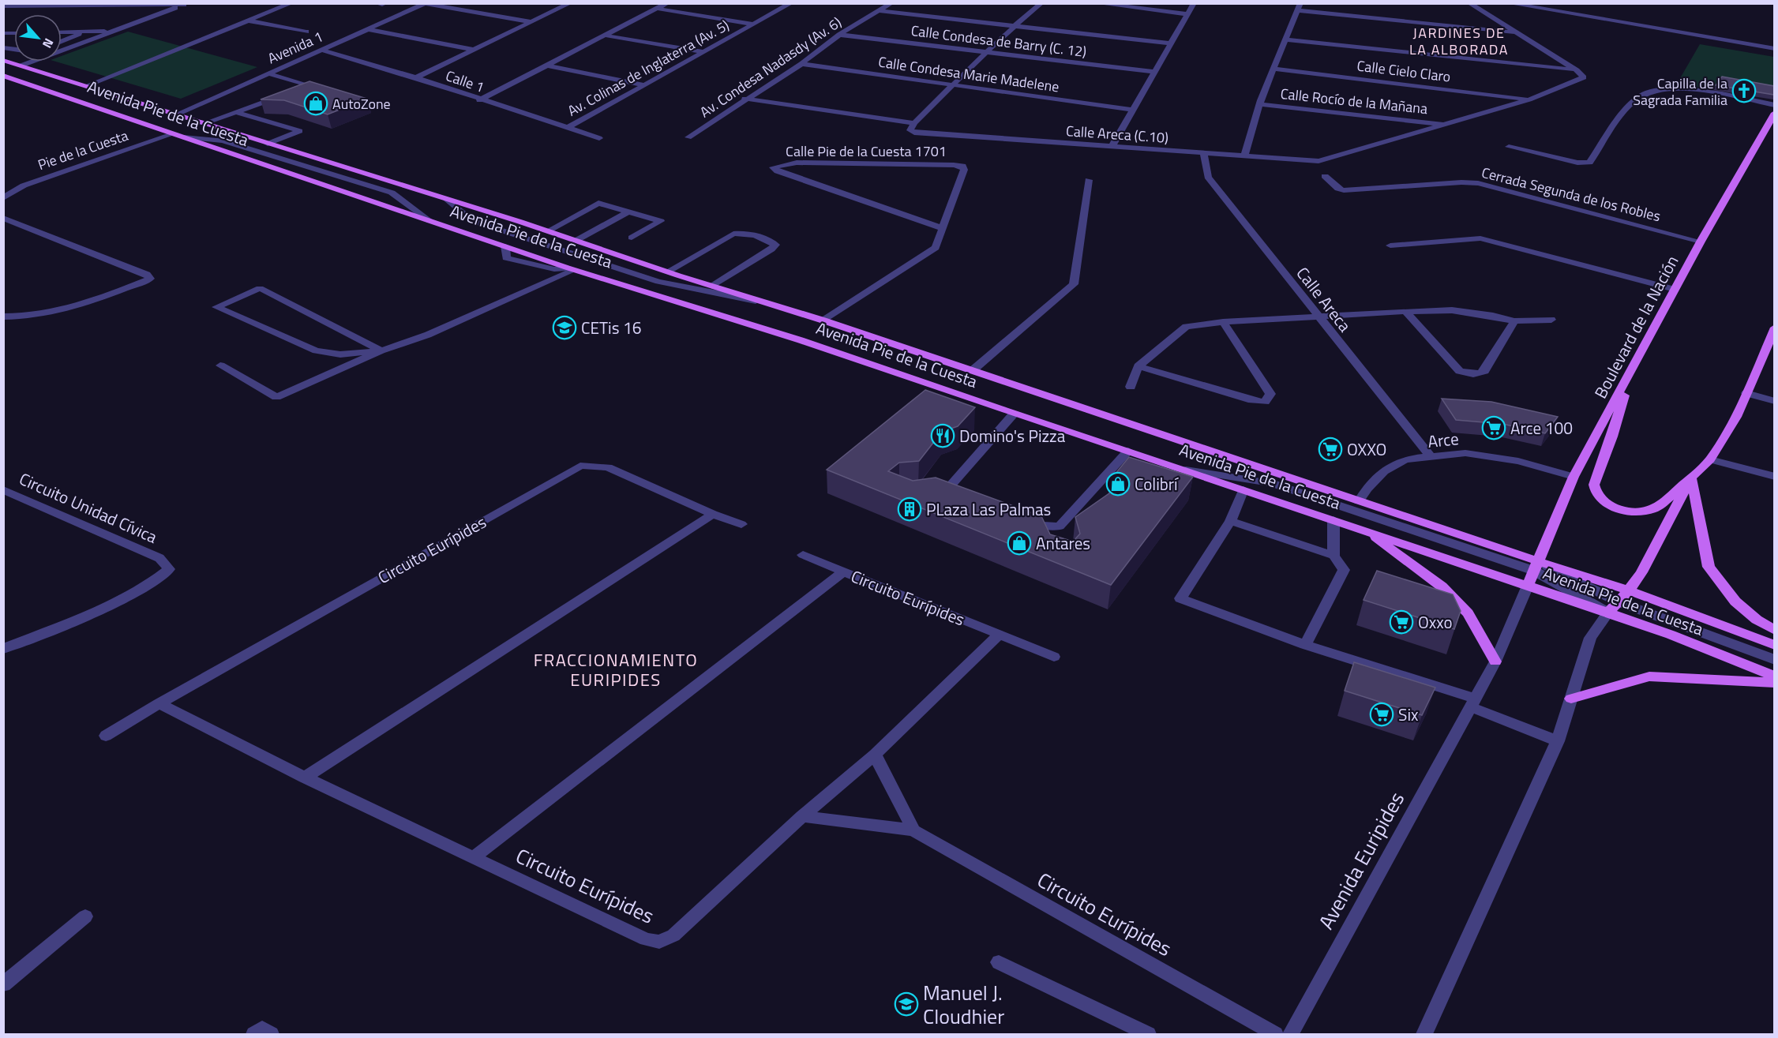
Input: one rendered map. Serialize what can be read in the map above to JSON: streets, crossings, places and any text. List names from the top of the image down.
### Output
{
  "streets": {
    "main road": ["Avenida Pie de la Cuesta", "Boulevard de la Nación"],
    "street": [
      "Calle Condesa de Barry (C. 12)",
      "Avenida 1",
      "Av. Condesa Nadasdy (Av. 6)",
      "Av. Colinas de Inglaterra (Av. 5)",
      "Calle Cielo Claro",
      "Calle Condesa Marie Madelene",
      "Calle 1",
      "Calle Rocío de la Mañana",
      "Calle Areca (C.10)",
      "Pie de la Cuesta",
      "Calle Pie de la Cuesta 1701",
      "Cerrada Segunda de los Robles",
      "Calle Areca",
      "Arce",
      "Circuito Unidad Cívica",
      "Circuito Eurípides",
      "Avenida Euripides"
    ]
  },
  "crossings": [
    ["Calle Condesa de Barry (C. 12)", "Av. Condesa Nadasdy (Av. 6)"],
    ["Avenida 1", "Calle 1"],
    ["Avenida 1", "Avenida Pie de la Cuesta"],
    ["Av. Condesa Nadasdy (Av. 6)", "Calle Condesa Marie Madelene"],
    ["Av. Colinas de Inglaterra (Av. 5)", "Calle 1"],
    ["Calle Rocío de la Mañana", "Calle Areca (C.10)"],
    ["Avenida Pie de la Cuesta", "Pie de la Cuesta"],
    ["Avenida Pie de la Cuesta", "Calle Pie de la Cuesta 1701"],
    ["Avenida Pie de la Cuesta", "Boulevard de la Nación"],
    ["Avenida Pie de la Cuesta", "Arce"],
    ["Avenida Pie de la Cuesta", "Avenida Euripides"],
    ["Calle Areca (C.10)", "Calle Areca"],
    ["Cerrada Segunda de los Robles", "Boulevard de la Nación"],
    ["Calle Areca", "Arce"],
    ["Boulevard de la Nación", "Arce"],
    ["Boulevard de la Nación", "Avenida Euripides"]
  ],
  "districts": ["JARDINES DE LA ALBORADA", "FRACCIONAMIENTO EURIPIDES"],
  "places": {
    "church": ["Capilla de la Sagrada Familia"],
    "shop": ["AutoZone", "Colibrí", "Antares"],
    "school or university": ["CETis 16", "Manuel J. Cloudhier"],
    "supermarket": [
      "Arce 100",
      "OXXO",
      "Oxxo",
      "Six"
    ],
    "restaurant": ["Domino's Pizza"],
    "building": ["PLaza Las Palmas"]
  },
  "north": "bottom right"
}
